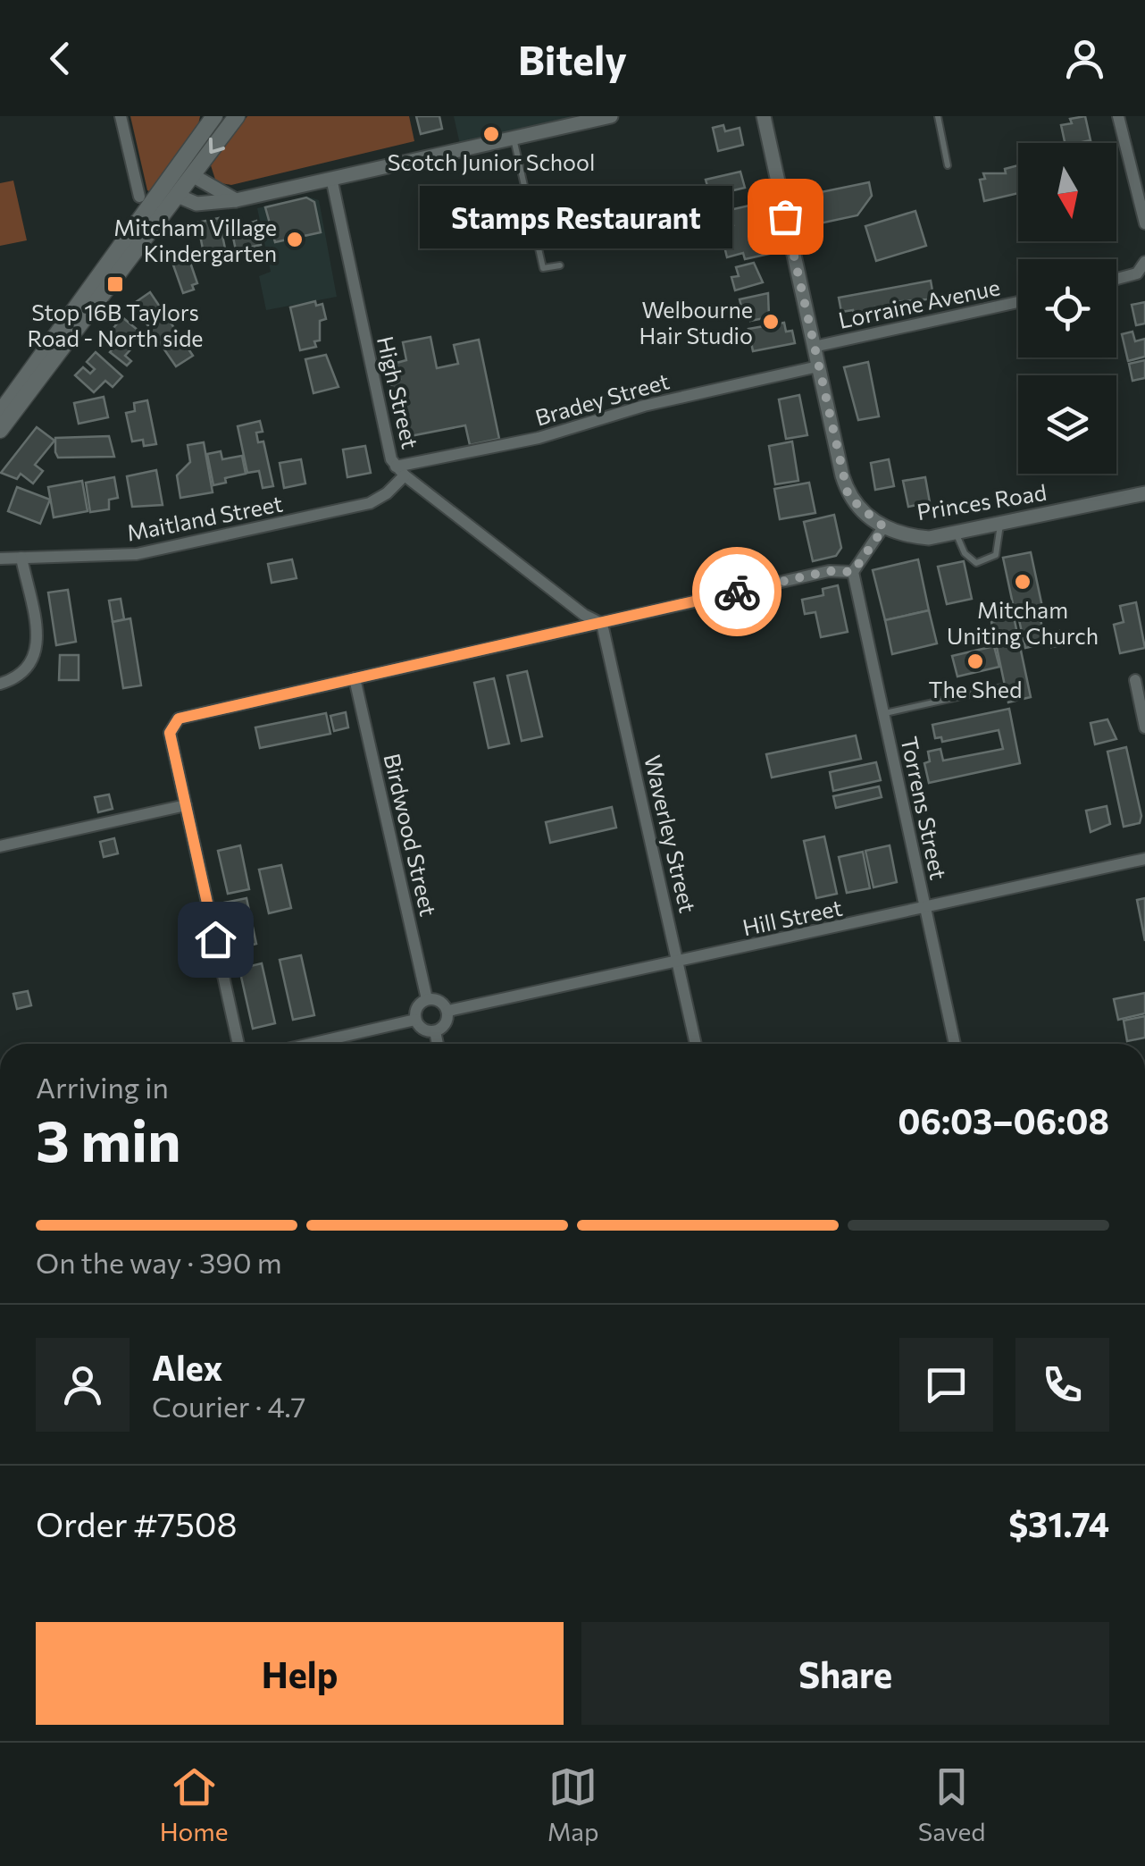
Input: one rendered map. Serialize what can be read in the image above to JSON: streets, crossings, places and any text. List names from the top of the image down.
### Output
{
  "streets": {
    "street": [
      "Lorraine Avenue",
      "High Street",
      "Bradey Street",
      "Princes Road",
      "Maitland Street",
      "Torrens Street",
      "Waverley Street",
      "Birdwood Street",
      "Hill Street"
    ]
  },
  "crossings": [
    ["High Street", "Bradey Street"],
    ["High Street", "Maitland Street"],
    ["High Street", "Waverley Street"],
    ["Bradey Street", "Maitland Street"],
    ["Torrens Street", "Hill Street"],
    ["Waverley Street", "Hill Street"],
    ["Birdwood Street", "Hill Street"]
  ],
  "places": {
    "other": [
      "Scotch Junior School",
      "Stamps Restaurant",
      "Mitcham Village Kindergarten",
      "Welbourne Hair Studio",
      "Mitcham Uniting Church",
      "The Shed"
    ],
    "transit": ["Stop 16B Taylors Road - North side"]
  },
  "north": "bottom",
  "page": {
    "header": "Bitely",
    "bubble": "Stamps Restaurant",
    "heading": ["3 min", "Arriving in", "06:03–06:08"],
    "panel": [
      "Alex",
      "Courier · 4.7",
      "Order #7508",
      "$31.74"
    ],
    "bar": "On the way · 390 m",
    "buttons": ["Help", "Share"],
    "tabs": ["Home", "Map", "Saved"]
  }
}
